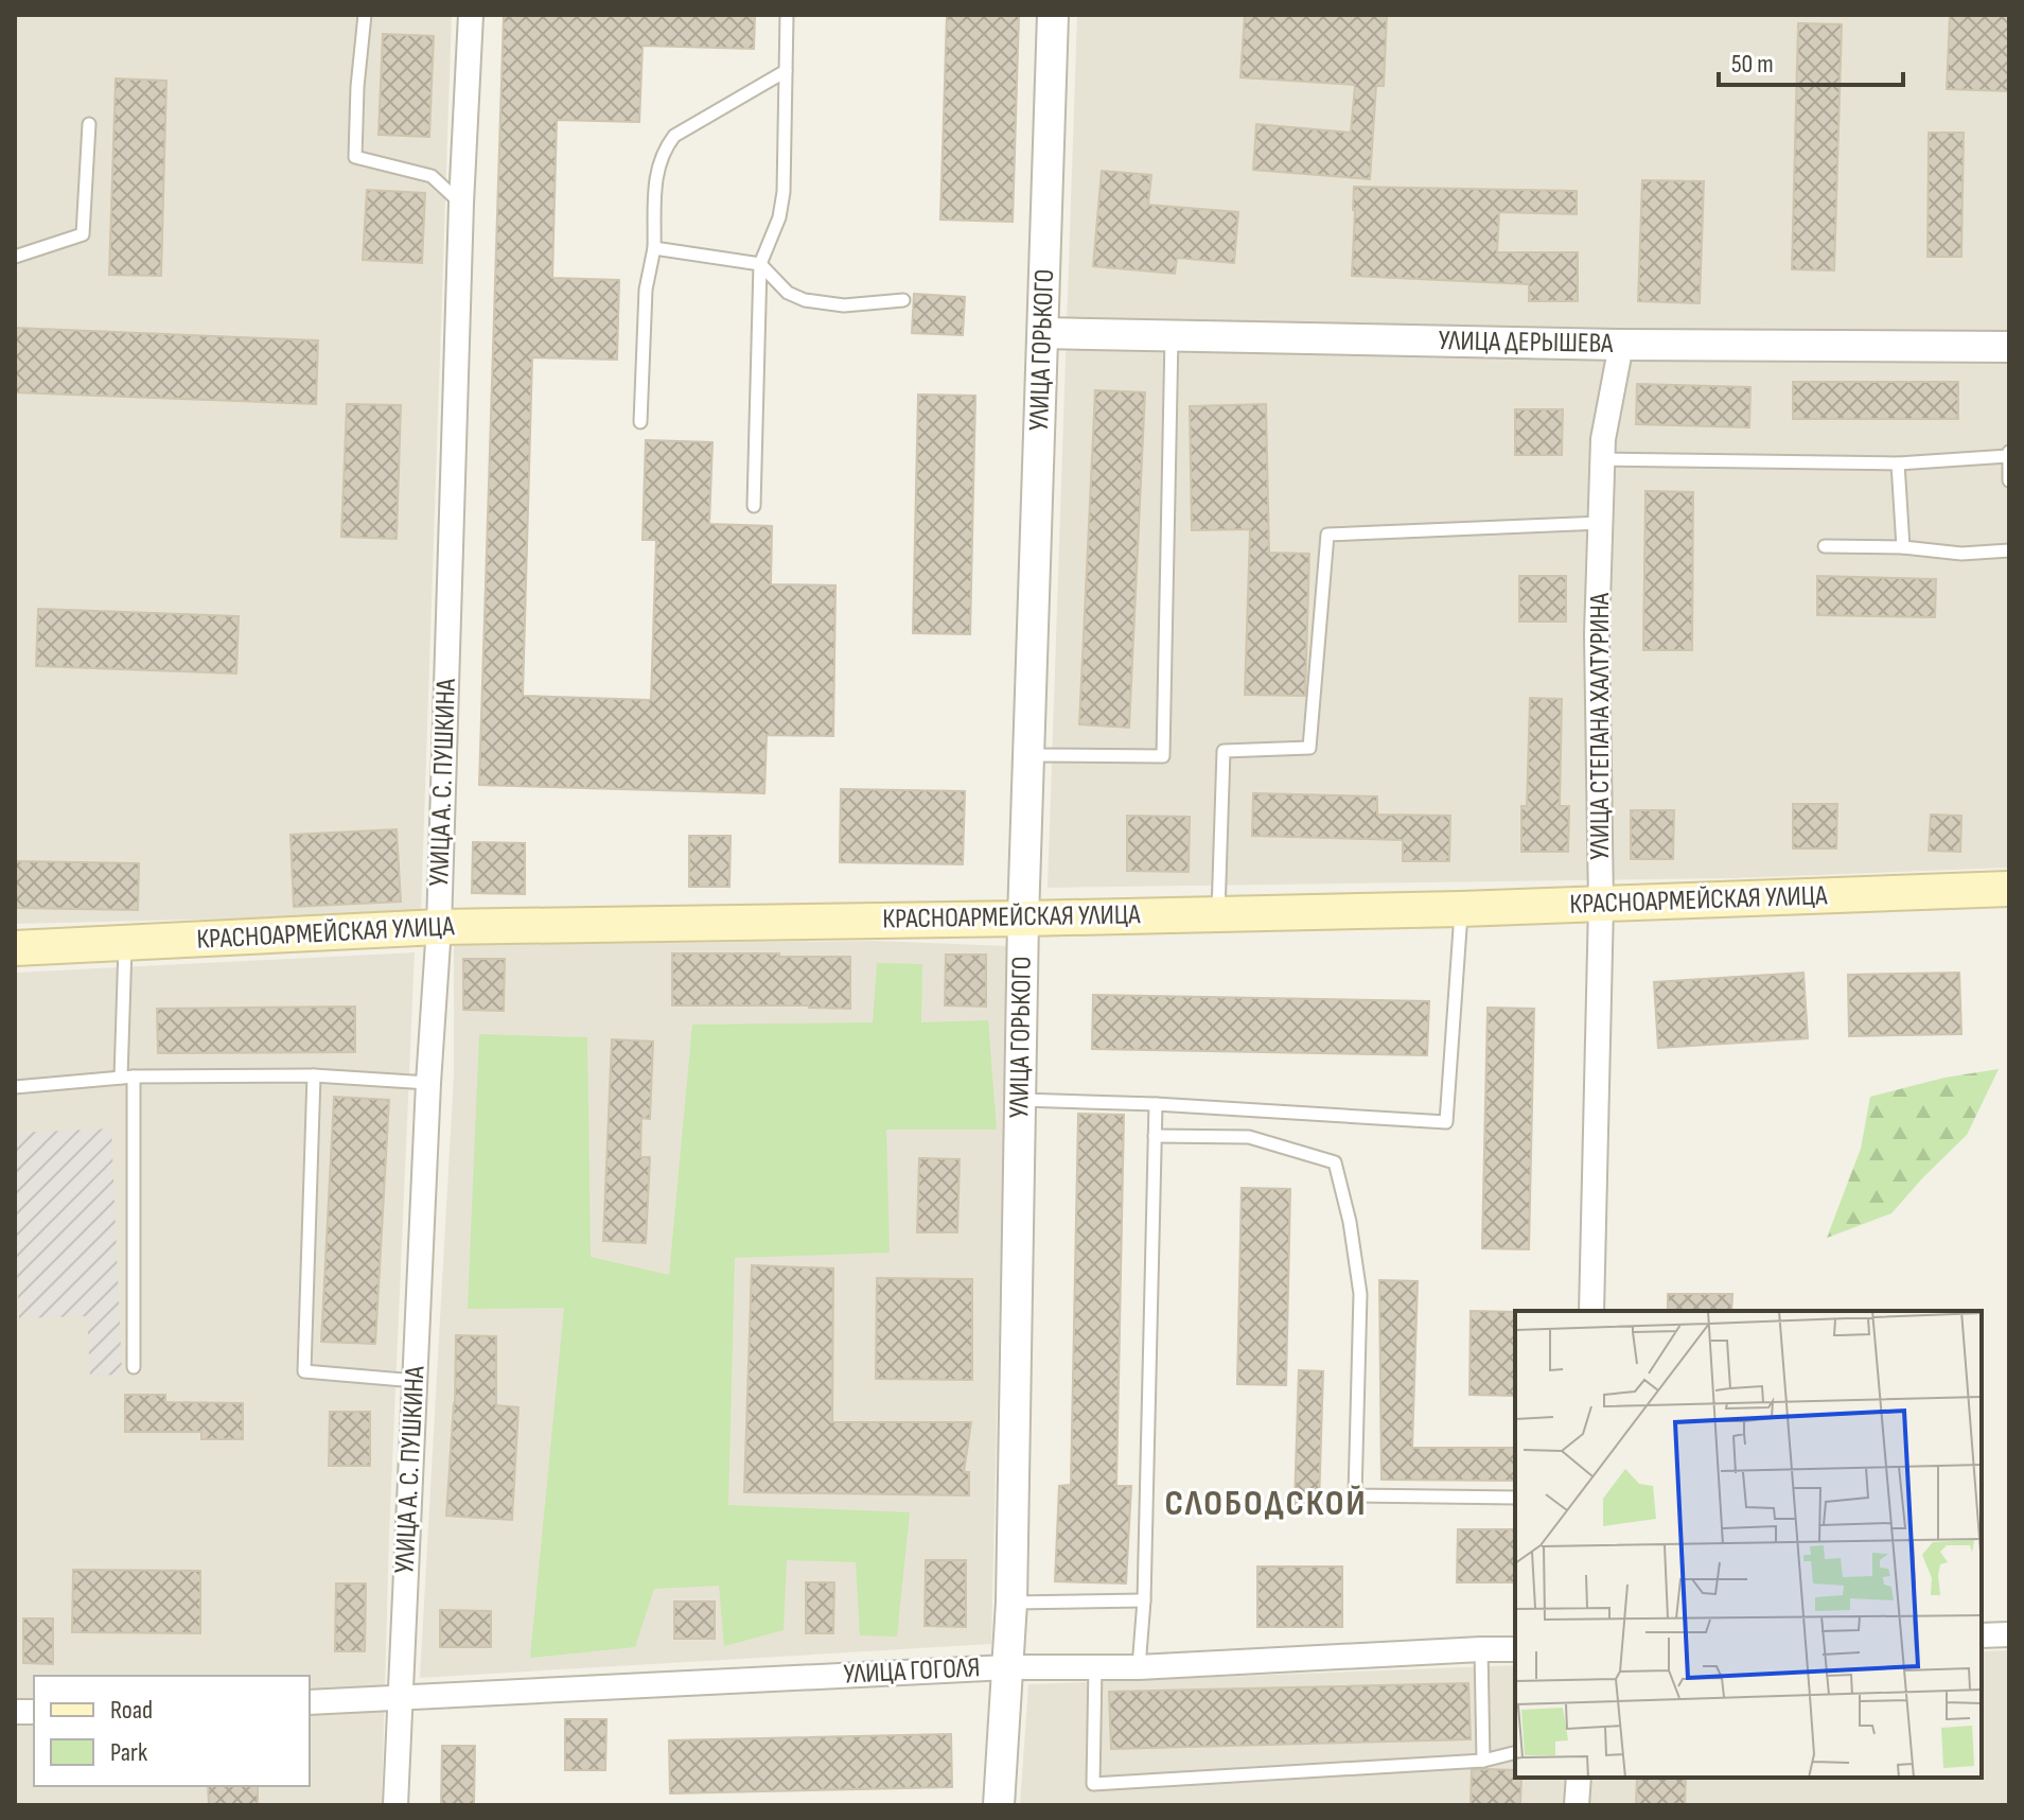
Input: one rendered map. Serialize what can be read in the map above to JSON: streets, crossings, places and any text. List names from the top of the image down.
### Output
{
  "streets": {
    "main road": ["КРАСНОАРМЕЙСКАЯ УЛИЦА"],
    "street": [
      "УЛИЦА ДЕРЫШЕВА",
      "УЛИЦА ГОРЬКОГО",
      "УЛИЦА СТЕПАНА ХАЛТУРИНА",
      "УЛИЦА А. С. ПУШКИНА",
      "УЛИЦА ГОГОЛЯ"
    ]
  },
  "crossings": [
    ["УЛИЦА ДЕРЫШЕВА", "УЛИЦА ГОРЬКОГО"],
    ["УЛИЦА ДЕРЫШЕВА", "УЛИЦА СТЕПАНА ХАЛТУРИНА"],
    ["УЛИЦА ГОРЬКОГО", "КРАСНОАРМЕЙСКАЯ УЛИЦА"],
    ["УЛИЦА ГОРЬКОГО", "УЛИЦА ГОГОЛЯ"],
    ["УЛИЦА СТЕПАНА ХАЛТУРИНА", "КРАСНОАРМЕЙСКАЯ УЛИЦА"],
    ["УЛИЦА А. С. ПУШКИНА", "КРАСНОАРМЕЙСКАЯ УЛИЦА"],
    ["УЛИЦА А. С. ПУШКИНА", "УЛИЦА ГОГОЛЯ"]
  ],
  "districts": ["СЛОБОДСКОЙ"],
  "legend": ["Road", "Park"],
  "scale_bar": "50 m"
}
